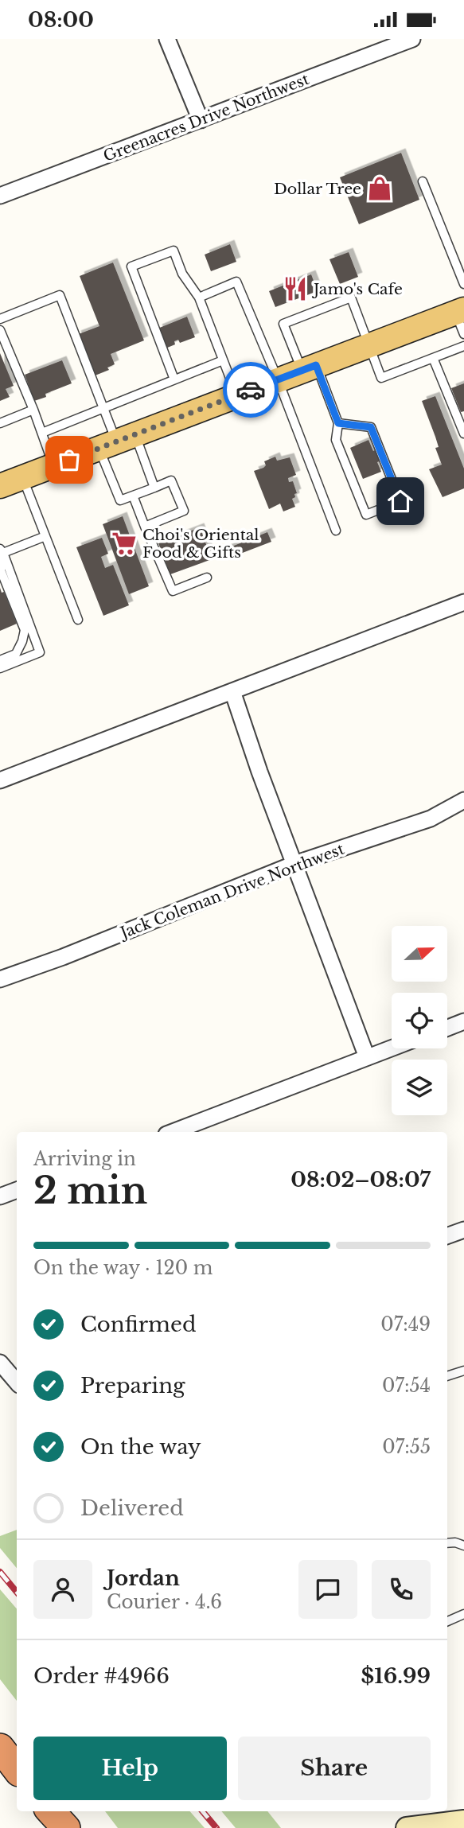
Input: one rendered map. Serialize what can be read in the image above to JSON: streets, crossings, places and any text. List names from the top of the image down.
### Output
{
  "streets": {
    "street": ["Greenacres Drive Northwest", "Jack Coleman Drive Northwest"]
  },
  "places": {
    "shop": ["Dollar Tree"],
    "restaurant": ["Jamo's Cafe"],
    "supermarket": ["Choi's Oriental Food & Gifts"]
  },
  "north": "right",
  "page": {
    "status": "08:00",
    "heading": ["2 min", "Arriving in", "08:02–08:07"],
    "panel": [
      "Jordan",
      "Courier · 4.6",
      "Order #4966",
      "$16.99"
    ],
    "bar": "On the way · 120 m",
    "list": [
      ["Confirmed", "07:49"],
      ["Preparing", "07:54"],
      ["On the way", "07:55"],
      "Delivered"
    ],
    "buttons": ["Help", "Share"]
  }
}
